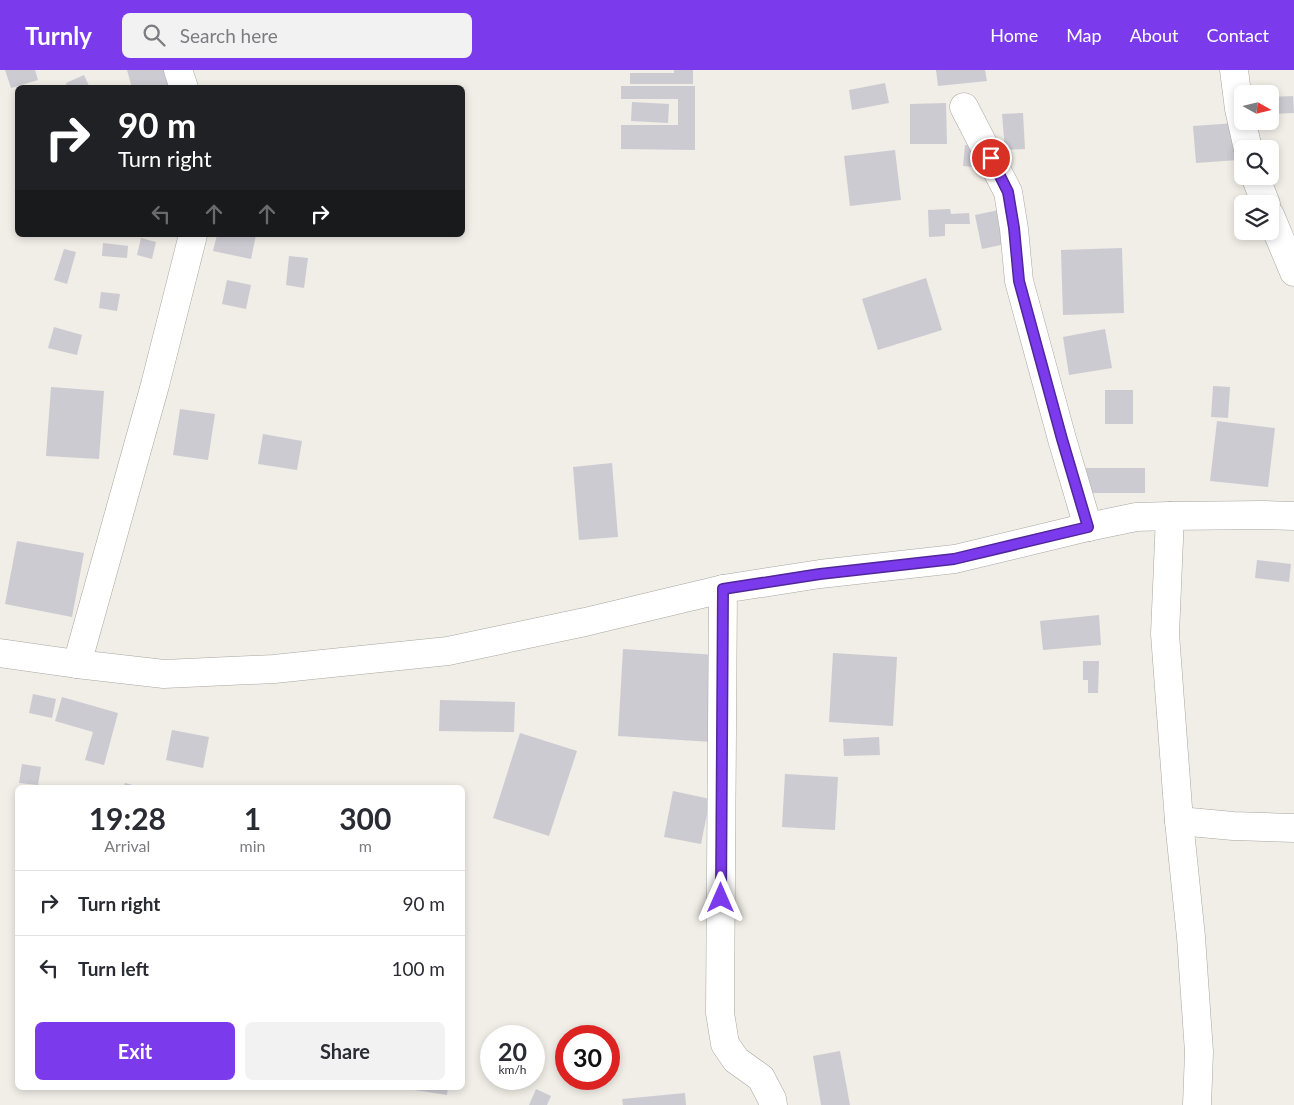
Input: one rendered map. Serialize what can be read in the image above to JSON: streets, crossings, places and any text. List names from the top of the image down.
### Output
{
  "north": "right",
  "page": {
    "header": "Turnly",
    "search": "Search here",
    "nav": [
      "Home",
      "Map",
      "About",
      "Contact"
    ],
    "turn": ["90 m", "Turn right"],
    "eta": [
      "19:28",
      "Arrival",
      "1",
      "min",
      "300",
      "m"
    ],
    "list": [
      {
        "name": "Turn right",
        "value": "90 m"
      },
      {
        "name": "Turn left",
        "value": "100 m"
      }
    ],
    "buttons": ["Exit", "Share"],
    "speed": "20 km/h",
    "limit": "30"
  }
}
